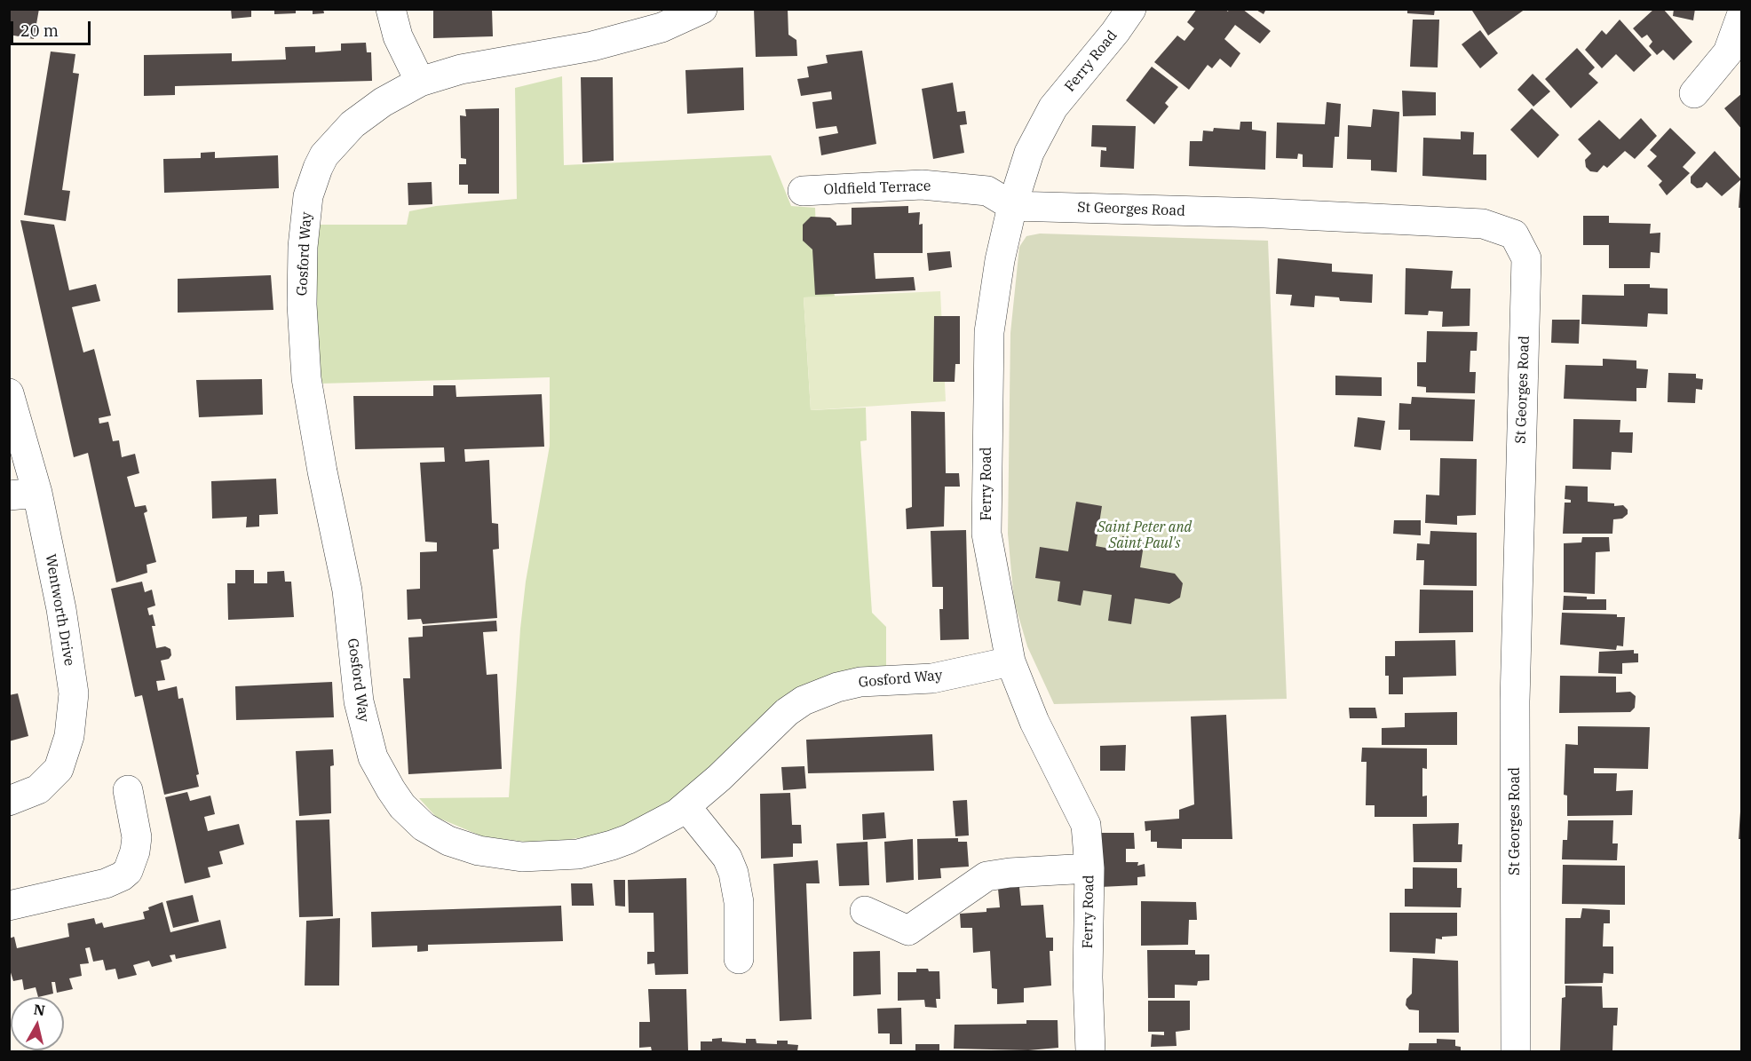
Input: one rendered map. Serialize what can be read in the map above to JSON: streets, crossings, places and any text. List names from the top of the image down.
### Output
{
  "streets": {
    "street": [
      "Ferry Road",
      "Oldfield Terrace",
      "St Georges Road",
      "Gosford Way",
      "Wentworth Drive"
    ]
  },
  "crossings": [
    ["Ferry Road", "Oldfield Terrace"],
    ["Ferry Road", "St Georges Road"],
    ["Ferry Road", "Gosford Way"],
    ["Oldfield Terrace", "St Georges Road"]
  ],
  "parks": ["Saint Peter and Saint Paul's"],
  "scale_bar": "20 m",
  "north": "top"
}
